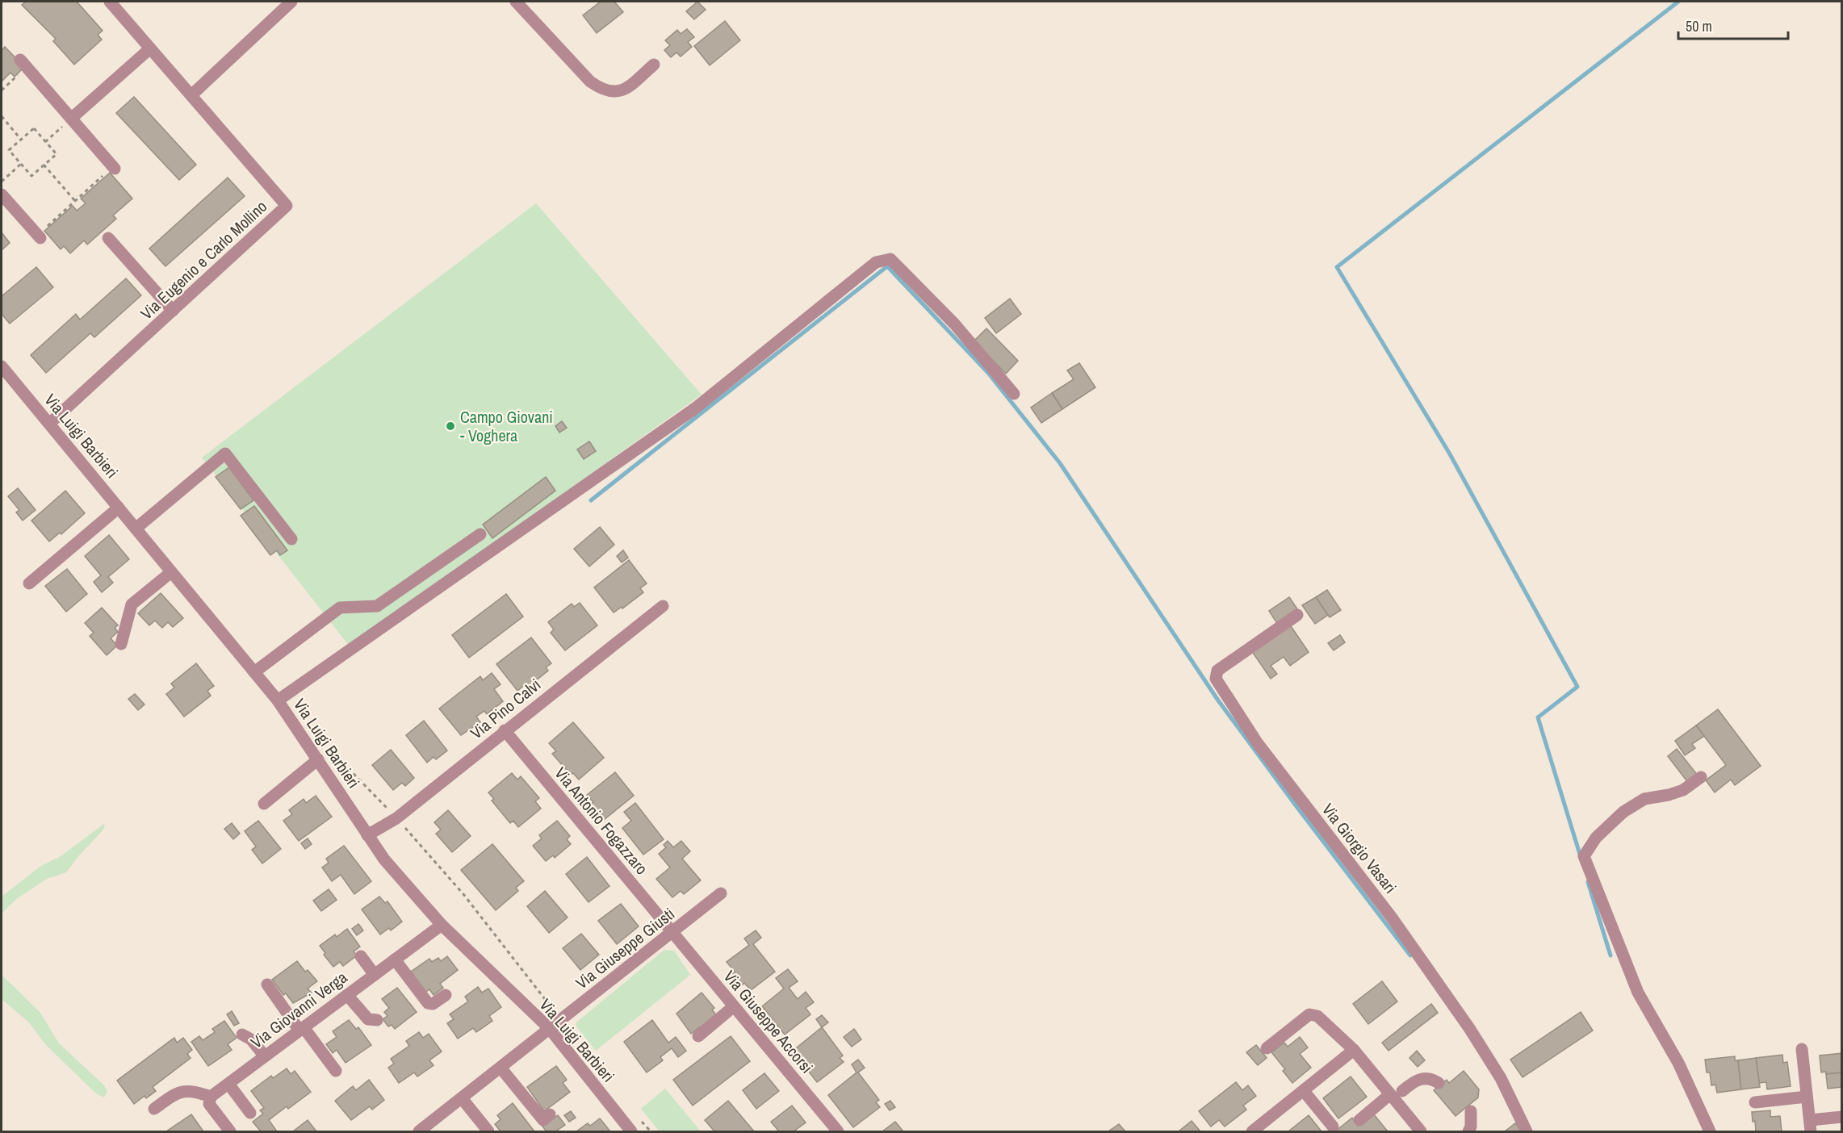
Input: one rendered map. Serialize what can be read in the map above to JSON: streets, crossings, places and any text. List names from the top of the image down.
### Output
{
  "streets": {
    "street": [
      "Via Eugenio e Carlo Mollino",
      "Via Luigi Barbieri",
      "Via Pino Calvi",
      "Via Antonio Fogazzaro",
      "Via Giorgio Vasari",
      "Via Giuseppe Giusti",
      "Via Giovanni Verga",
      "Via Giuseppe Accorsi"
    ]
  },
  "crossings": [
    ["Via Eugenio e Carlo Mollino", "Via Luigi Barbieri"],
    ["Via Luigi Barbieri", "Via Pino Calvi"],
    ["Via Luigi Barbieri", "Via Giuseppe Giusti"],
    ["Via Luigi Barbieri", "Via Giovanni Verga"],
    ["Via Pino Calvi", "Via Antonio Fogazzaro"],
    ["Via Antonio Fogazzaro", "Via Giuseppe Giusti"],
    ["Via Antonio Fogazzaro", "Via Giuseppe Accorsi"],
    ["Via Giuseppe Giusti", "Via Giuseppe Accorsi"]
  ],
  "places": ["Campo Giovani - Voghera"],
  "scale_bar": "50 m"
}
